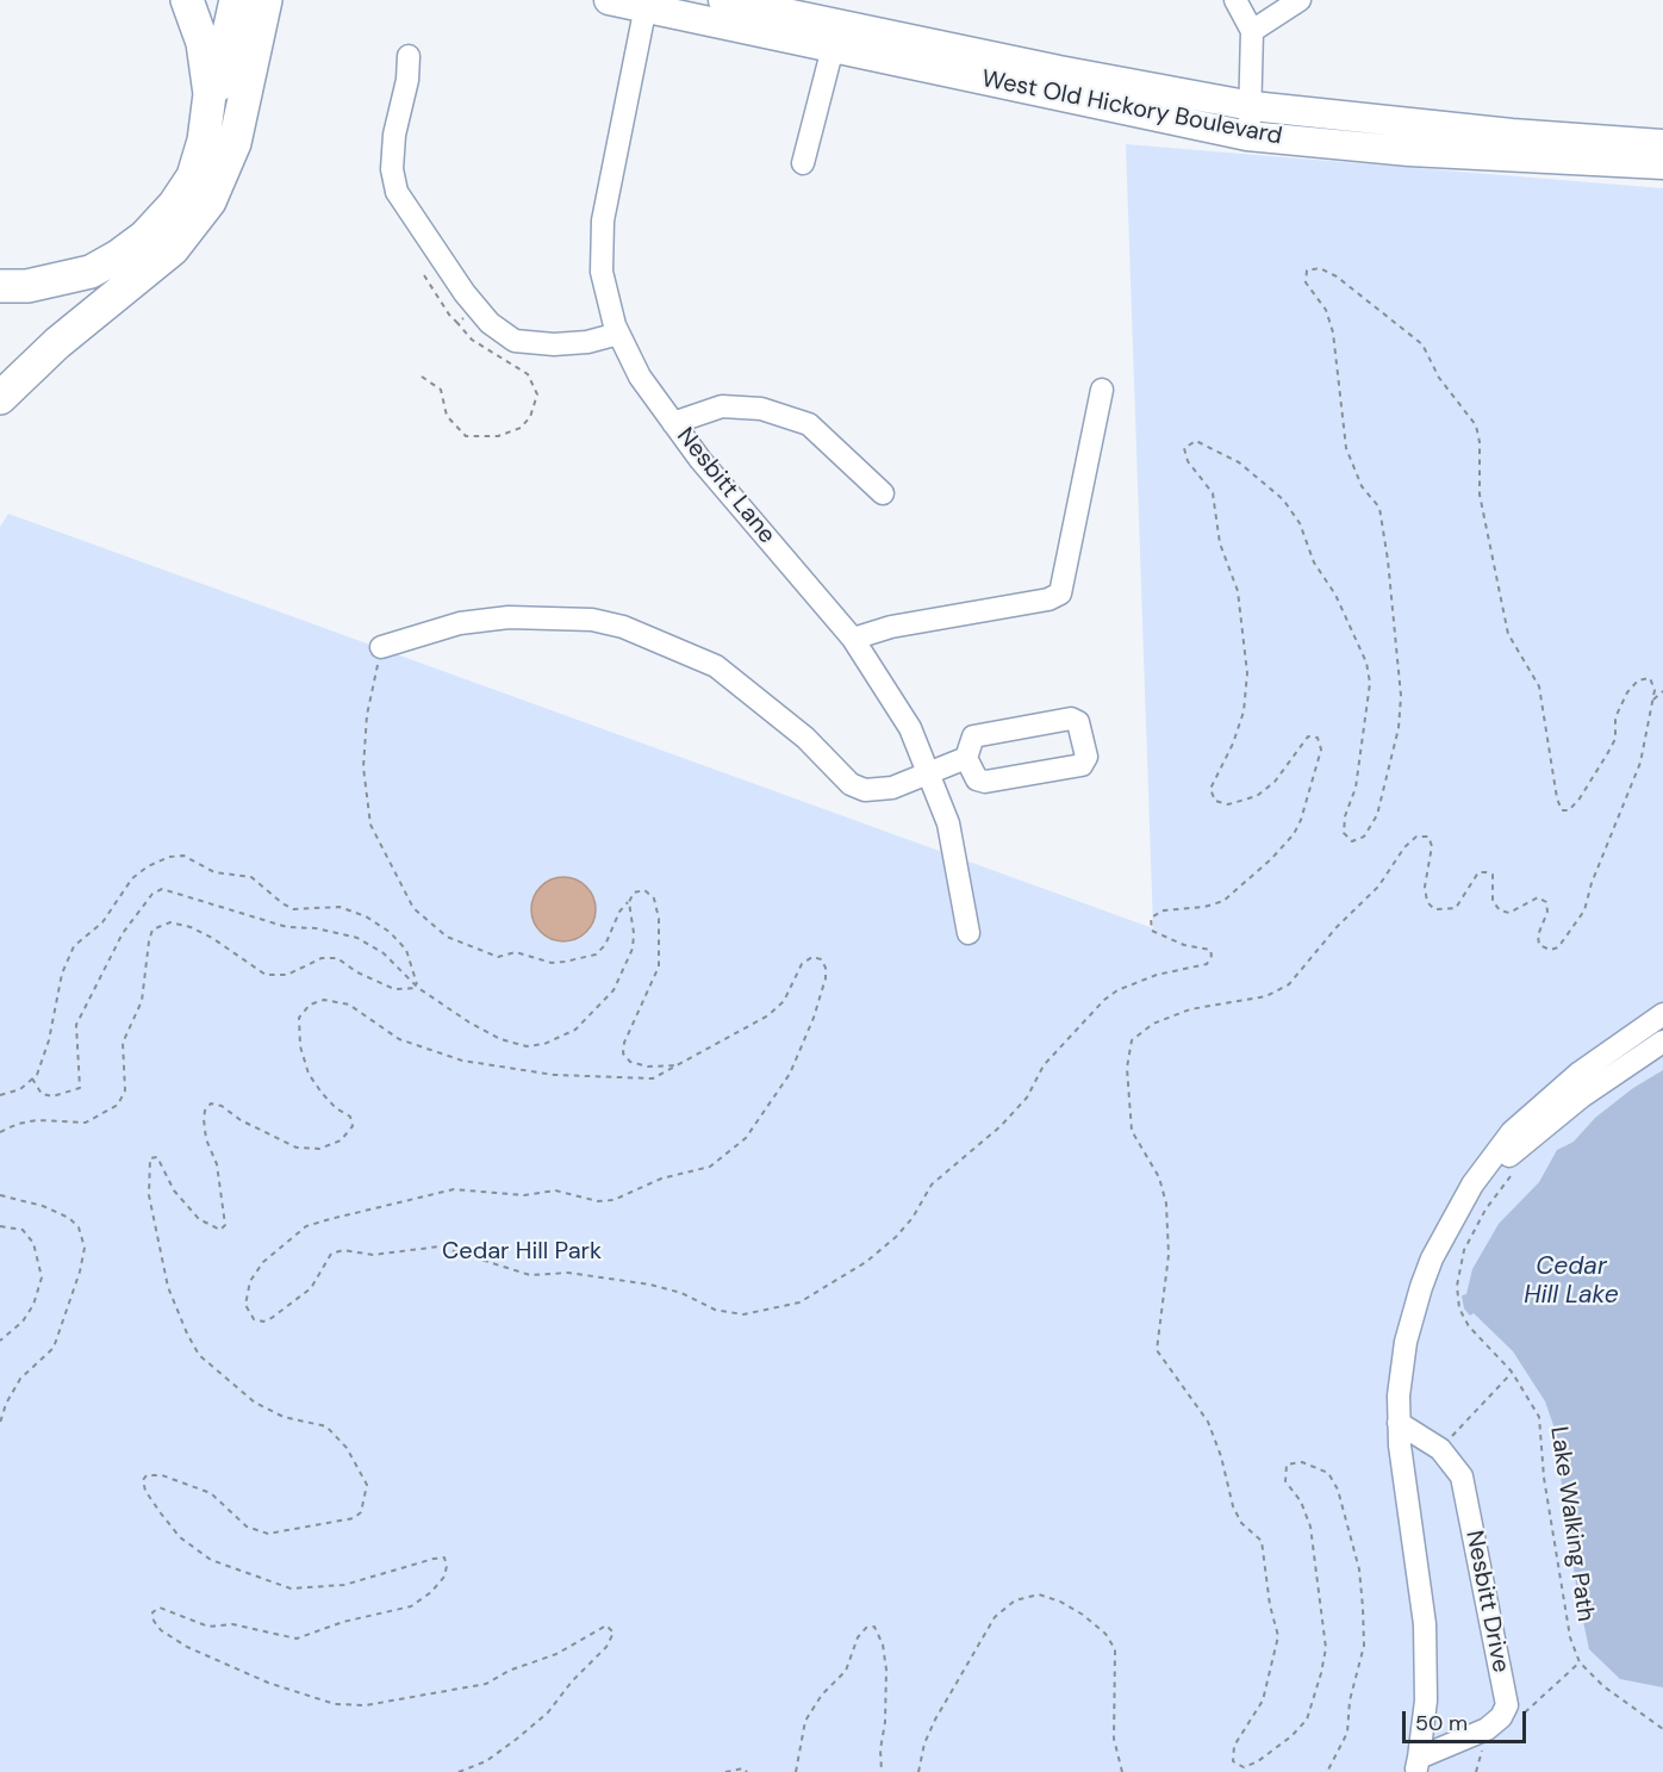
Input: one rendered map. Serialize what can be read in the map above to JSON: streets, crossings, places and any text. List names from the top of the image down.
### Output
{
  "streets": {
    "main road": ["West Old Hickory Boulevard"],
    "street": ["Nesbitt Lane", "Nesbitt Drive"],
    "path": ["Lake Walking Path"]
  },
  "crossings": [
    ["West Old Hickory Boulevard", "Nesbitt Lane"]
  ],
  "water": ["Cedar Hill Lake"],
  "parks": ["Cedar Hill Park"],
  "scale_bar": "50 m"
}
